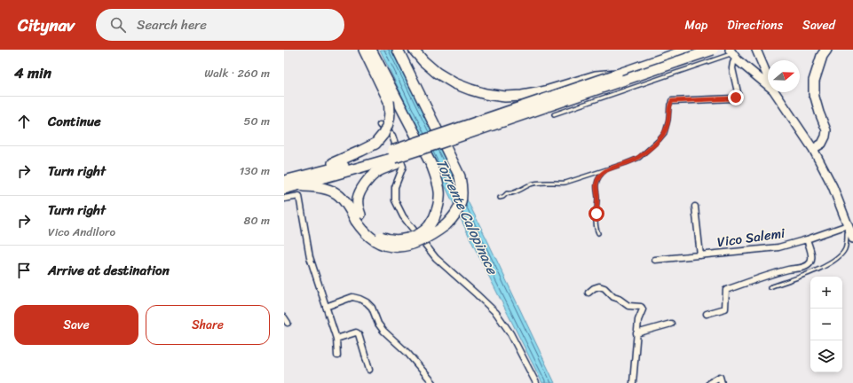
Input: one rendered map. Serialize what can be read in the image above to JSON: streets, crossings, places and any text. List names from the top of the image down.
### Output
{
  "streets": {
    "street": ["Vico Salemi"]
  },
  "water": ["Torrente Calopinace"],
  "north": "right",
  "page": {
    "header": "Citynav",
    "search": "Search here",
    "nav": ["Map", "Directions", "Saved"],
    "heading": ["4 min", "Walk · 260 m"],
    "list": [
      ["Continue", "50 m"],
      ["Turn right", "130 m"],
      ["Turn right", "Vico Andiloro", "80 m"],
      "Arrive at destination"
    ],
    "map_buttons": ["+", "−"],
    "buttons": ["Save", "Share"]
  }
}
